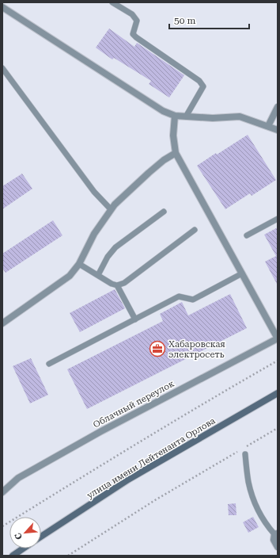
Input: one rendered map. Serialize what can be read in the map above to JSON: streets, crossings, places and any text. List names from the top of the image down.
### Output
{
  "streets": {
    "main road": ["улица имени Лейтенанта Орлова"],
    "street": ["Облачный переулок"]
  },
  "places": {
    "office": ["Хабаровская электросеть"]
  },
  "scale_bar": "50 m",
  "north": "bottom left"
}
